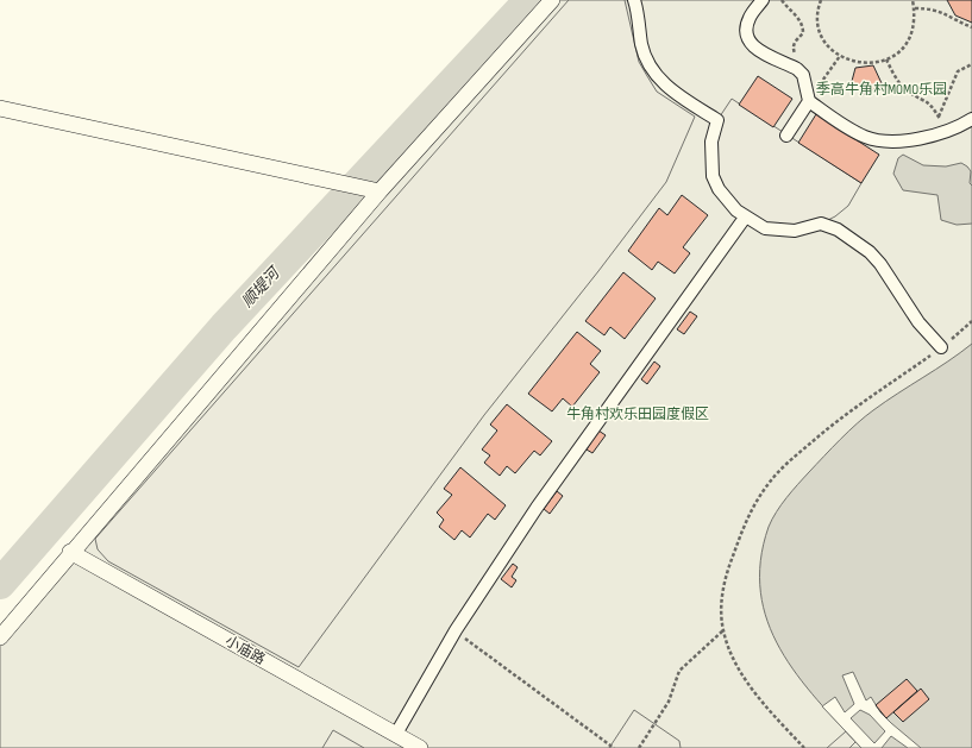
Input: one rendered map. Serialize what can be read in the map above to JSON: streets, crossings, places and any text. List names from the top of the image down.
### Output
{
  "streets": {
    "street": ["小庙路"]
  },
  "water": ["顺堤河"],
  "parks": ["季高牛角村MOMO乐园", "牛角村欢乐田园度假区"]
}
